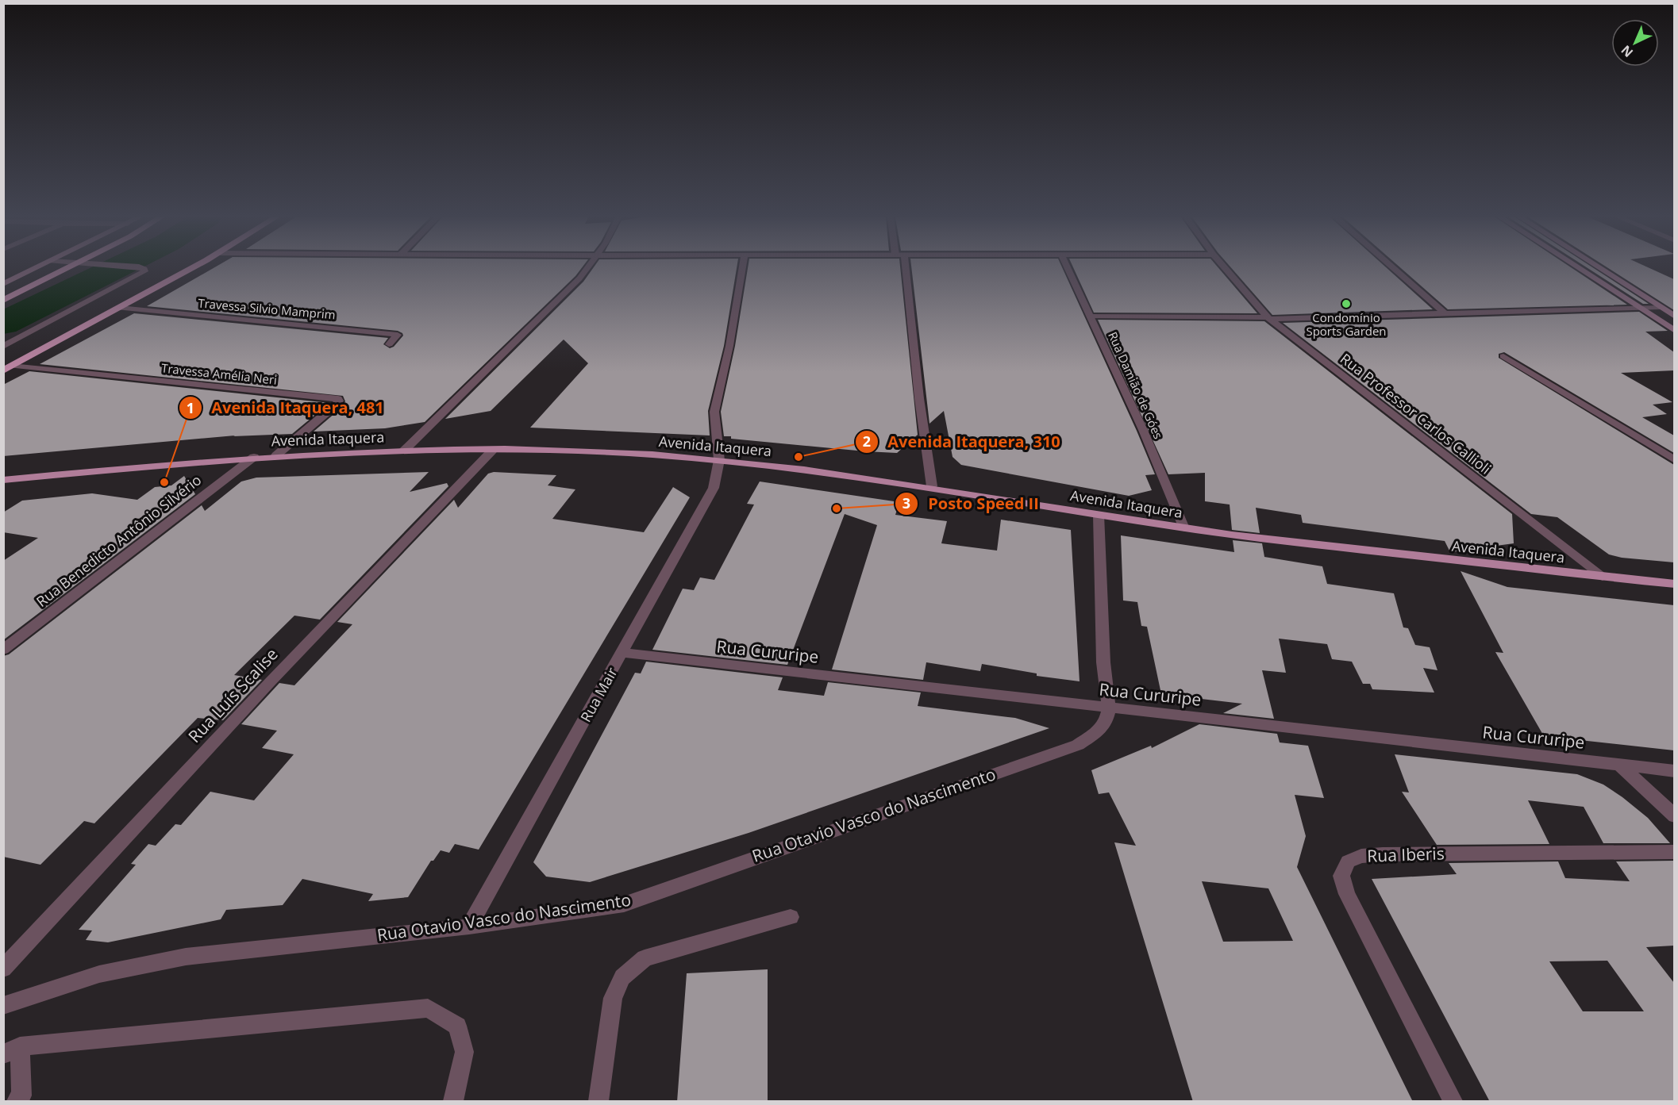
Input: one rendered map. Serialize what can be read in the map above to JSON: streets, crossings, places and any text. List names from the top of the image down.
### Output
{
  "streets": {
    "main road": ["Avenida Itaquera"],
    "street": [
      "Travessa Silvio Mamprim",
      "Travessa Amélia Neri",
      "Rua Damião de Góes",
      "Rua Professor Carlos Callioli",
      "Rua Benedicto Antônio Silvério",
      "Rua Cururipe",
      "Rua Mair",
      "Rua Luís Scalise",
      "Rua Otavio Vasco do Nascimento",
      "Rua Iberis"
    ]
  },
  "crossings": [
    ["Travessa Amélia Neri", "Avenida Itaquera"],
    ["Rua Damião de Góes", "Avenida Itaquera"],
    ["Rua Professor Carlos Callioli", "Avenida Itaquera"],
    ["Avenida Itaquera", "Rua Benedicto Antônio Silvério"],
    ["Avenida Itaquera", "Rua Mair"],
    ["Avenida Itaquera", "Rua Luís Scalise"],
    ["Rua Cururipe", "Rua Mair"],
    ["Rua Cururipe", "Rua Otavio Vasco do Nascimento"],
    ["Rua Mair", "Rua Otavio Vasco do Nascimento"]
  ],
  "places": [
    "Condomínio Sports Garden",
    "Avenida Itaquera, 310",
    "Avenida Itaquera, 481",
    "Posto Speed II"
  ],
  "north": "bottom left"
}
